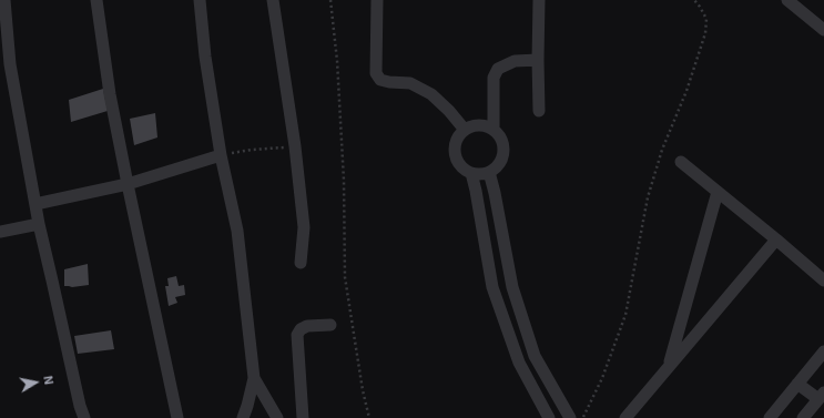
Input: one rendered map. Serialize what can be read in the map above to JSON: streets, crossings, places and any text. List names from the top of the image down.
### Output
{
  "north": "right"
}
